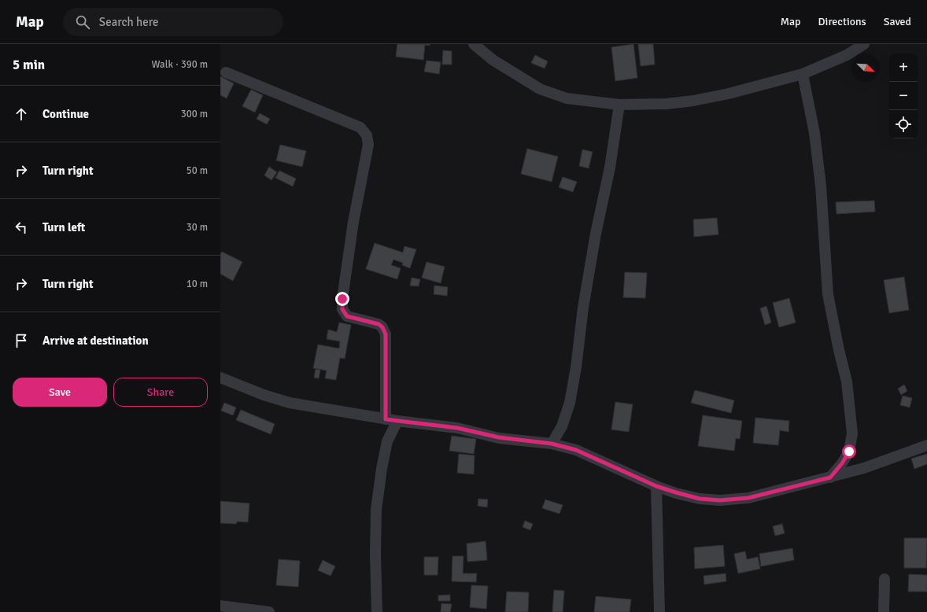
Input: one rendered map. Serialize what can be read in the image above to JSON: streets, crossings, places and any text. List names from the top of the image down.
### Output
{
  "north": "bottom right",
  "page": {
    "header": "Map",
    "search": "Search here",
    "nav": ["Map", "Directions", "Saved"],
    "heading": ["5 min", "Walk · 390 m"],
    "map_buttons": ["+", "−"],
    "list": [
      ["Continue", "300 m"],
      ["Turn right", "50 m"],
      ["Turn left", "30 m"],
      ["Turn right", "10 m"],
      "Arrive at destination"
    ],
    "buttons": ["Save", "Share"]
  }
}
